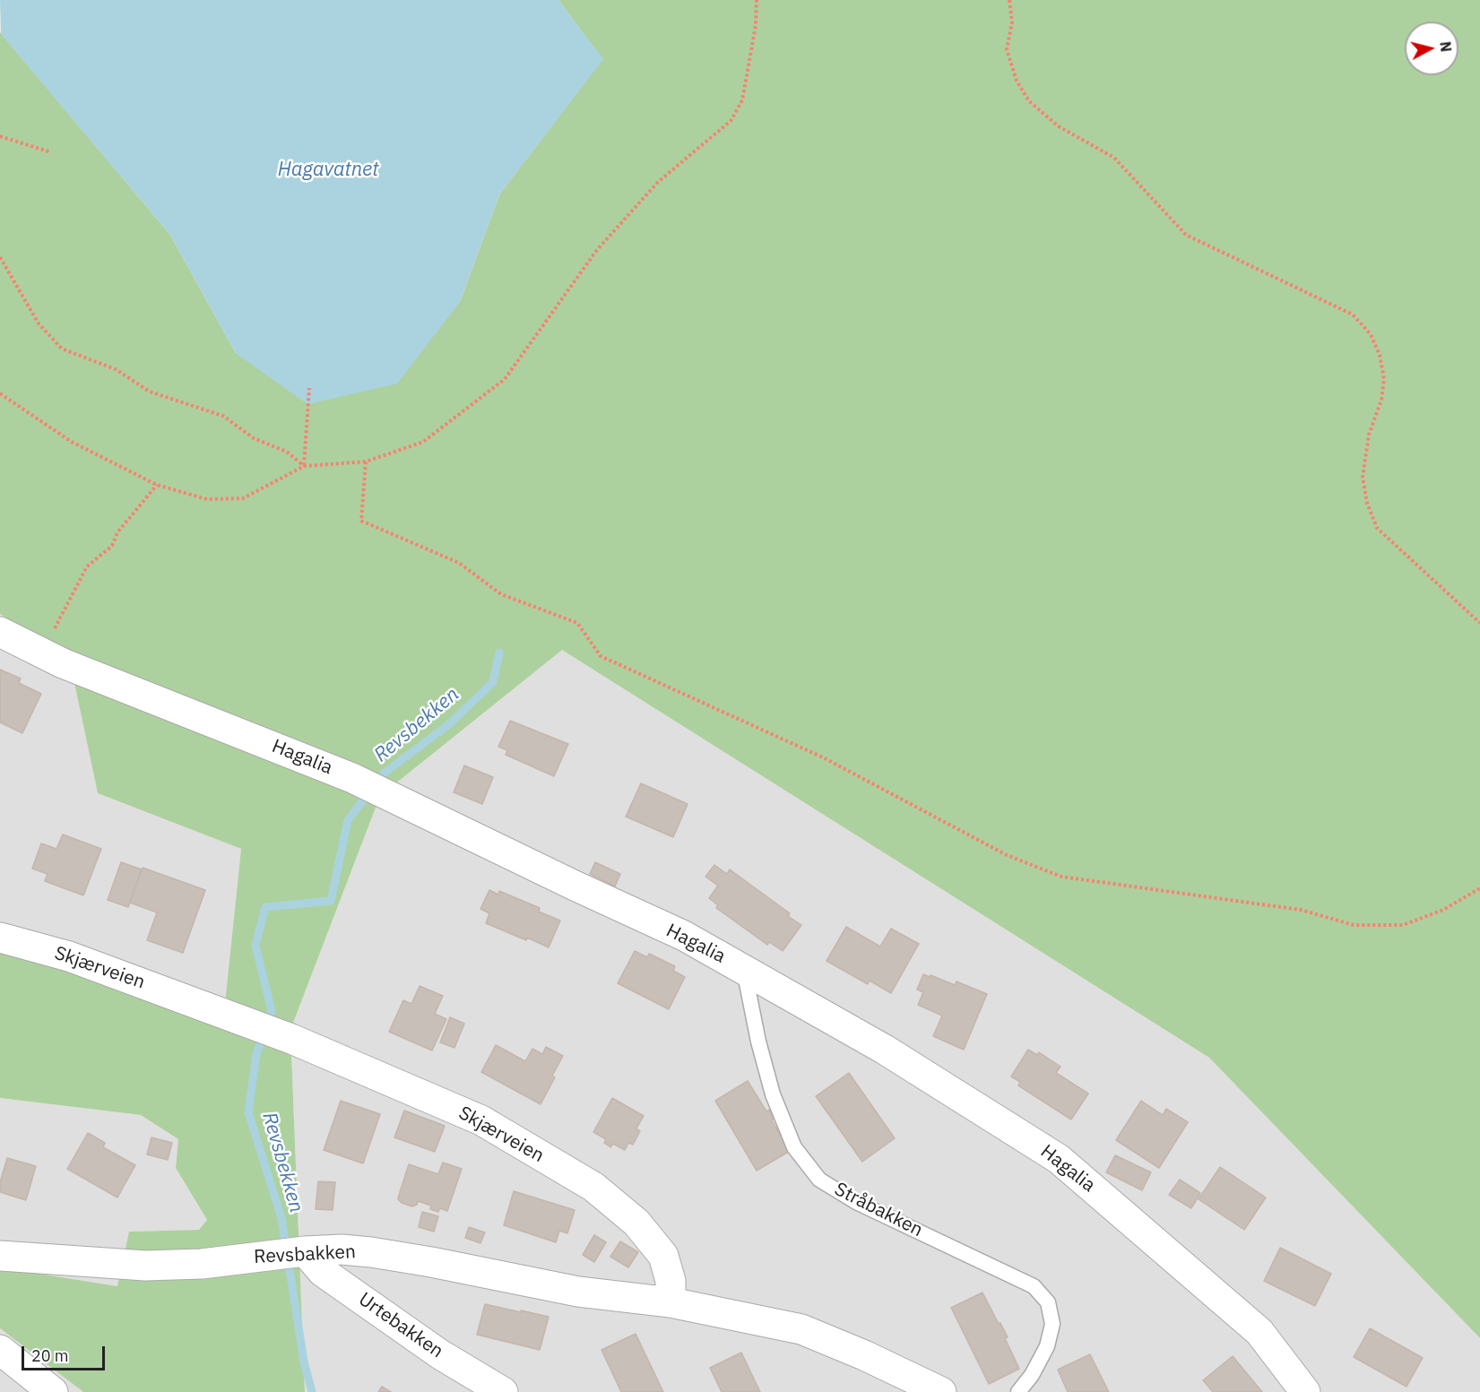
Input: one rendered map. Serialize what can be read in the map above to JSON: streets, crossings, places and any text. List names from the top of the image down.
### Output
{
  "streets": {
    "street": [
      "Hagalia",
      "Skjærveien",
      "Revsbakken",
      "Urtebakken"
    ],
    "lane": ["Stråbakken"]
  },
  "crossings": [
    ["Hagalia", "Stråbakken"],
    ["Skjærveien", "Revsbakken"],
    ["Revsbakken", "Urtebakken"]
  ],
  "water": ["Hagavatnet", "Revsbekken"],
  "scale_bar": "20 m",
  "north": "right"
}
